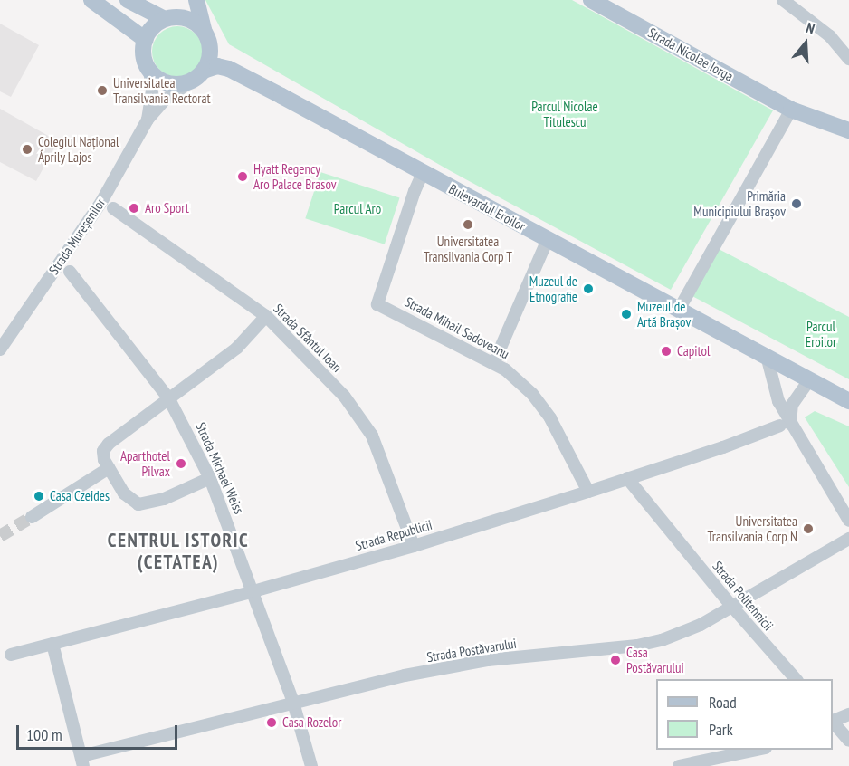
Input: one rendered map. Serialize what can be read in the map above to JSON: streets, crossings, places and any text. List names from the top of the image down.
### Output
{
  "streets": {
    "main road": ["Strada Nicolae Iorga", "Bulevardul Eroilor"],
    "street": [
      "Strada Mureșenilor",
      "Strada Mihail Sadoveanu",
      "Strada Sfântul Ioan",
      "Strada Michael Weiss",
      "Strada Republicii",
      "Strada Politehnicii",
      "Strada Postăvarului"
    ]
  },
  "crossings": [
    ["Bulevardul Eroilor", "Strada Mureșenilor"],
    ["Bulevardul Eroilor", "Strada Mihail Sadoveanu"],
    ["Strada Mihail Sadoveanu", "Strada Republicii"],
    ["Strada Sfântul Ioan", "Strada Republicii"],
    ["Strada Michael Weiss", "Strada Republicii"],
    ["Strada Michael Weiss", "Strada Postăvarului"],
    ["Strada Republicii", "Strada Politehnicii"],
    ["Strada Politehnicii", "Strada Postăvarului"]
  ],
  "districts": ["CENTRUL ISTORIC (CETATEA)"],
  "parks": ["Parcul Nicolae Titulescu", "Parcul Aro", "Parcul Eroilor"],
  "places": [
    "Universitatea Transilvania Rectorat",
    "Colegiul Național Áprily Lajos",
    "Hyatt Regency Aro Palace Brasov",
    "Primăria Municipiului Brașov",
    "Aro Sport",
    "Universitatea Transilvania Corp T",
    "Muzeul de Etnografie",
    "Muzeul de Artă Brașov",
    "Capitol",
    "Aparthotel Pilvax",
    "Casa Czeides",
    "Universitatea Transilvania Corp N",
    "Casa Postăvarului",
    "Casa Rozelor"
  ],
  "legend": ["Road", "Park"],
  "scale_bar": "100 m",
  "north": "top"
}
